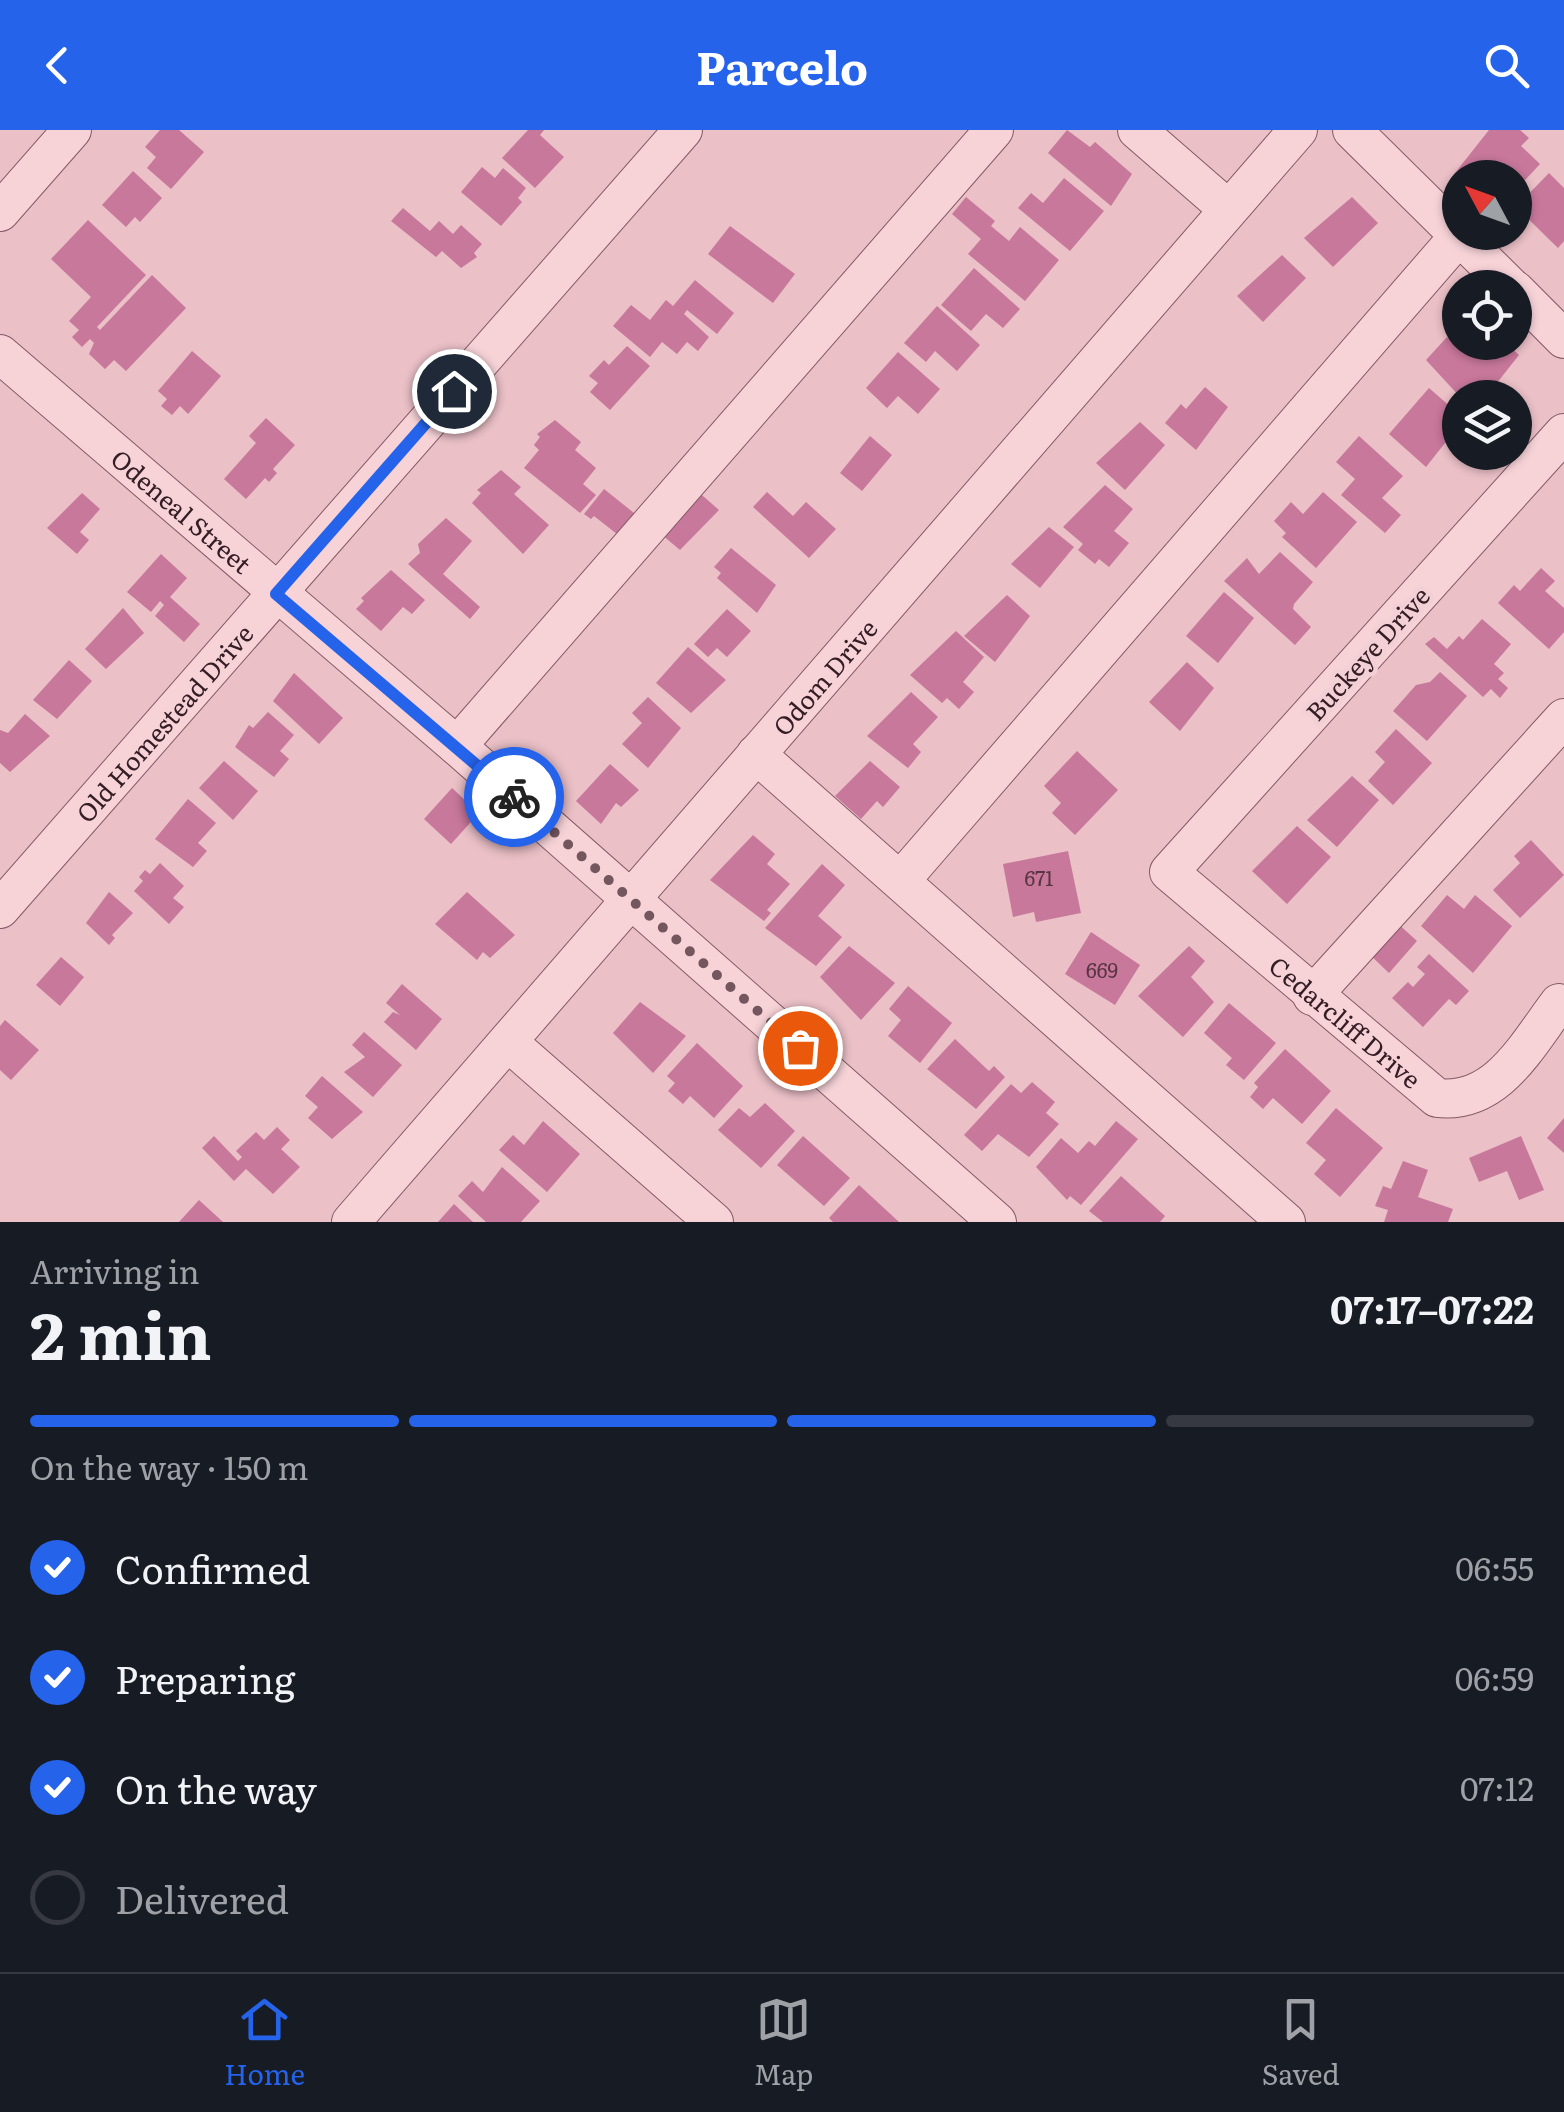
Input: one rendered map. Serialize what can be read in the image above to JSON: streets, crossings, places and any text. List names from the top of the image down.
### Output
{
  "streets": {
    "street": [
      "Odeneal Street",
      "Buckeye Drive",
      "Odom Drive",
      "Old Homestead Drive",
      "Cedarcliff Drive"
    ]
  },
  "crossings": [
    ["Odeneal Street", "Odom Drive"],
    ["Odeneal Street", "Old Homestead Drive"],
    ["Buckeye Drive", "Cedarcliff Drive"]
  ],
  "house_numbers": ["671", "669"],
  "north": "top left",
  "page": {
    "header": "Parcelo",
    "heading": ["2 min", "Arriving in", "07:17–07:22"],
    "bar": "On the way · 150 m",
    "list": [
      ["Confirmed", "06:55"],
      ["Preparing", "06:59"],
      ["On the way", "07:12"],
      "Delivered"
    ],
    "tabs": ["Home", "Map", "Saved"]
  }
}
